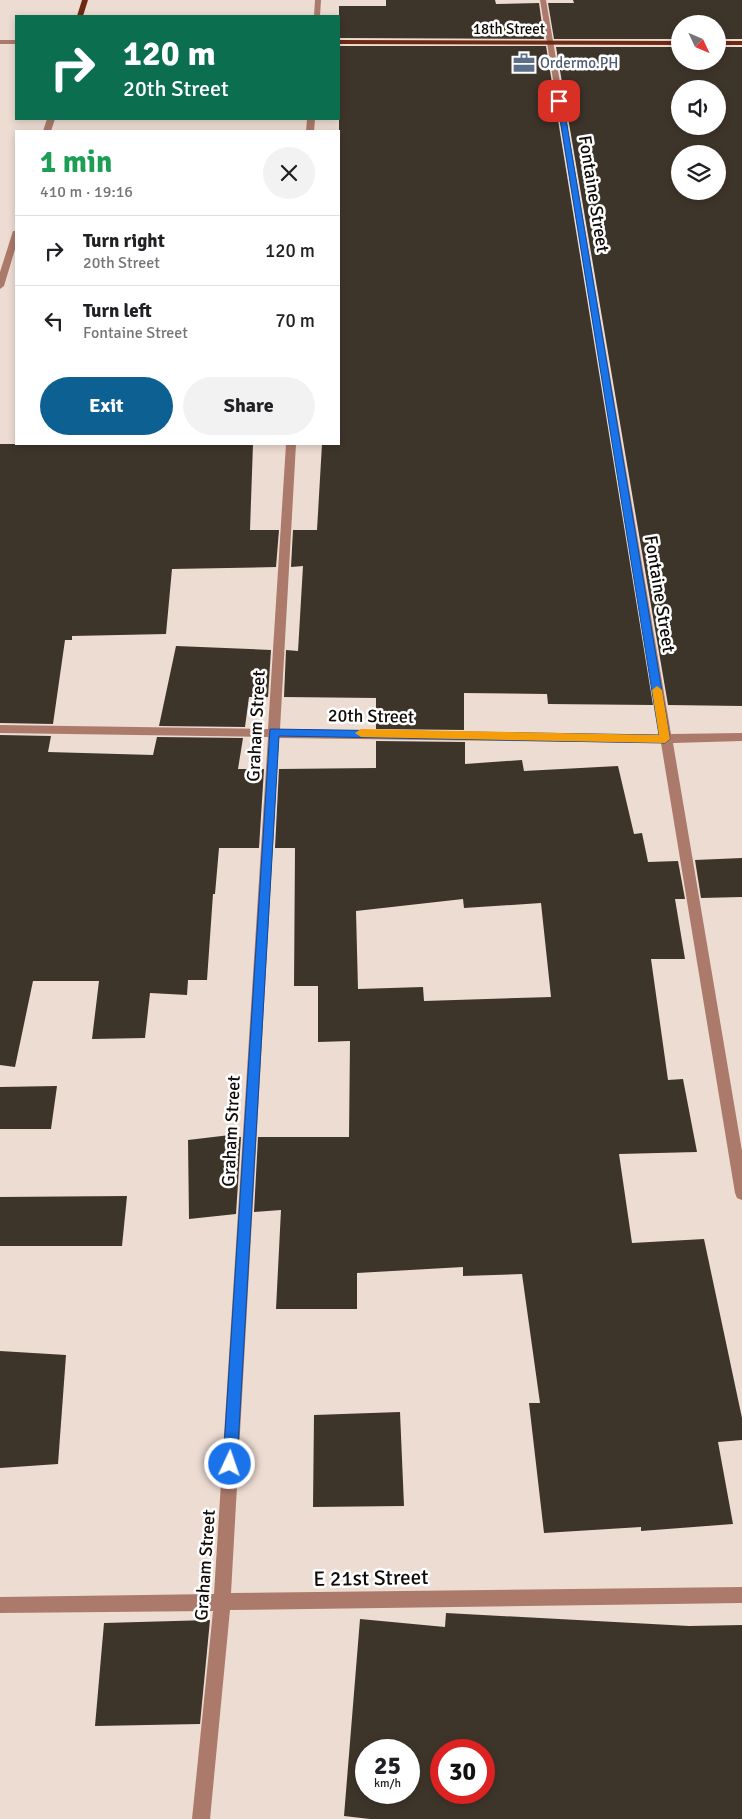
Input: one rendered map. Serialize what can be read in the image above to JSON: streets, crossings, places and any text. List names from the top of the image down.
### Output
{
  "streets": {
    "main road": ["18th Street"],
    "street": [
      "Fontaine Street",
      "20th Street",
      "Graham Street",
      "E 21st Street"
    ]
  },
  "crossings": [
    ["18th Street", "Fontaine Street"],
    ["Fontaine Street", "20th Street"],
    ["20th Street", "Graham Street"],
    ["Graham Street", "E 21st Street"]
  ],
  "places": {
    "office": ["Ordermo.PH"]
  },
  "north": "bottom right",
  "page": {
    "turn": ["120 m", "20th Street"],
    "heading": ["1 min", "410 m · 19:16"],
    "list": [
      {
        "name": "Turn right",
        "note": "20th Street",
        "value": "120 m"
      },
      {
        "name": "Turn left",
        "note": "Fontaine Street",
        "value": "70 m"
      }
    ],
    "buttons": ["Exit", "Share"],
    "speed": "25 km/h",
    "limit": "30"
  }
}
